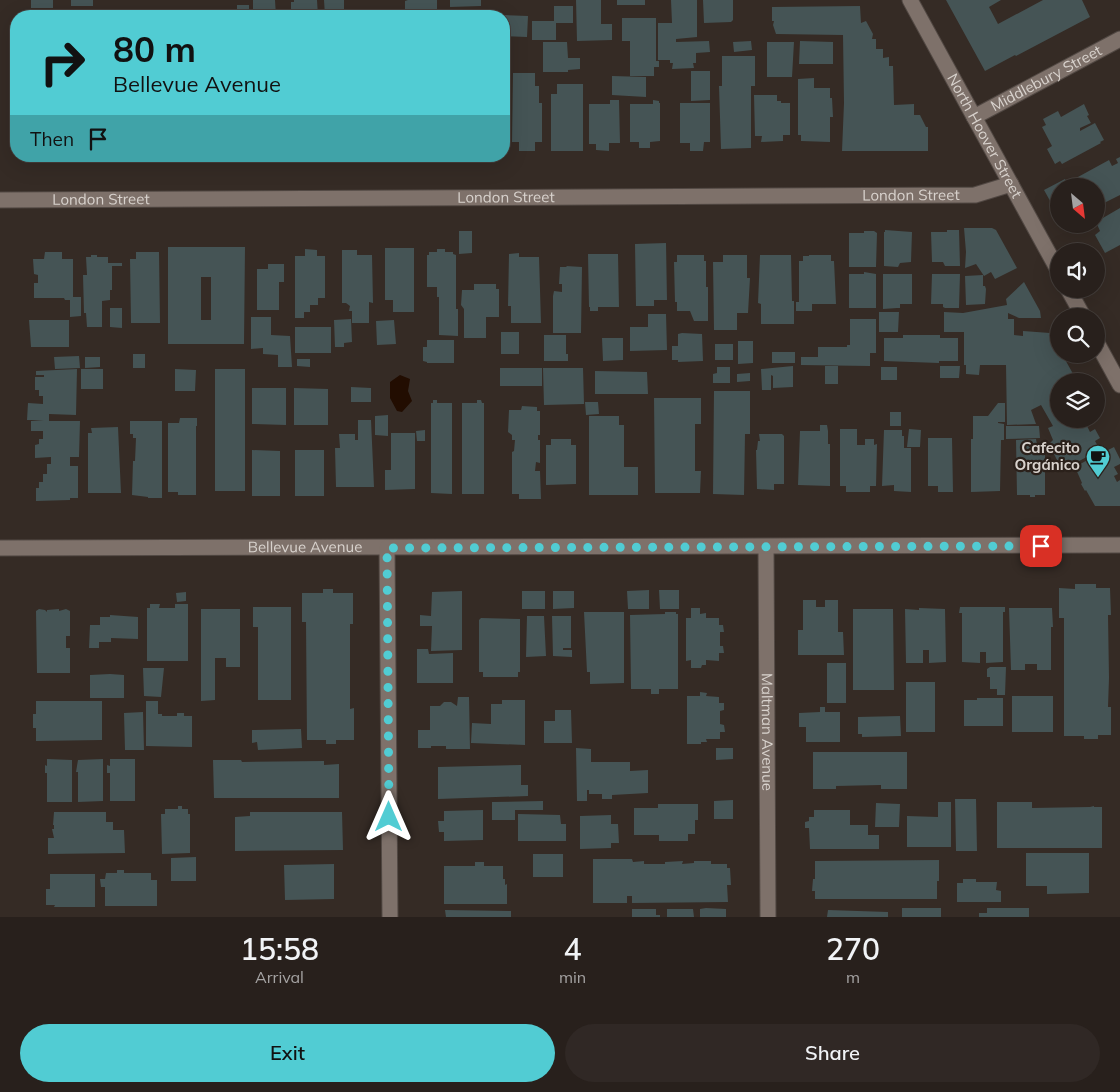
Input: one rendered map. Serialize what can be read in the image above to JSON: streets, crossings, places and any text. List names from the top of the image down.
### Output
{
  "streets": {
    "street": [
      "Middlebury Street",
      "North Hoover Street",
      "London Street",
      "Bellevue Avenue",
      "Maltman Avenue"
    ]
  },
  "crossings": [
    ["Middlebury Street", "North Hoover Street"],
    ["North Hoover Street", "London Street"],
    ["Bellevue Avenue", "Maltman Avenue"]
  ],
  "places": {
    "cafe": ["Cafecito Orgánico"]
  },
  "north": "bottom right",
  "page": {
    "turn": ["80 m", "Bellevue Avenue"],
    "then": "Then",
    "eta": [
      "15:58",
      "Arrival",
      "4",
      "min",
      "270",
      "m"
    ],
    "buttons": ["Exit", "Share"]
  }
}
